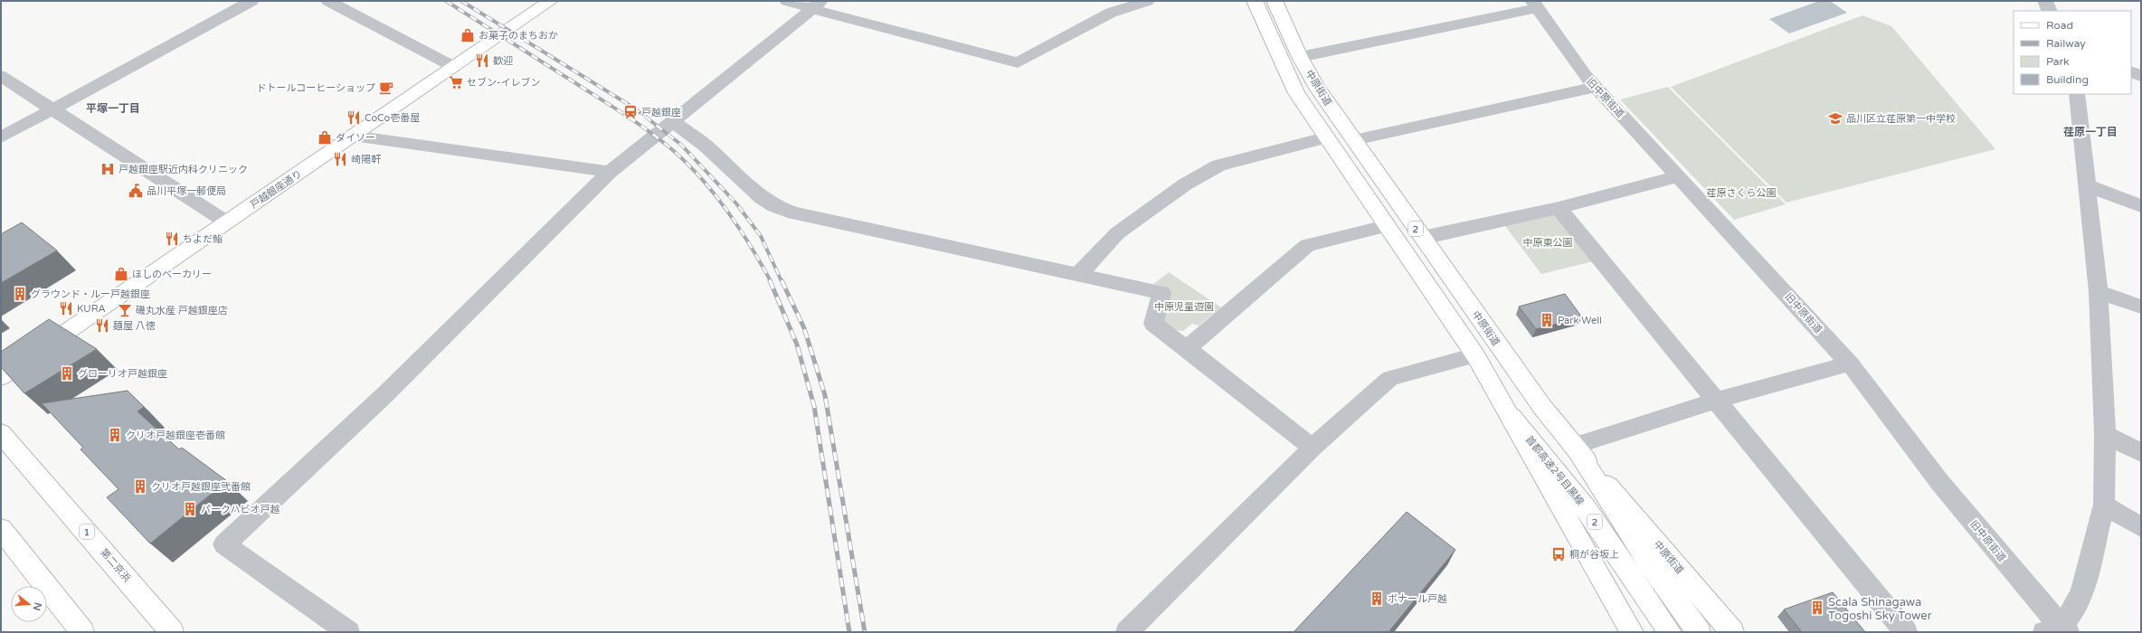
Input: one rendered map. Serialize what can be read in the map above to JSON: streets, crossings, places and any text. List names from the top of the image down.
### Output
{
  "streets": {
    "main road": [
      "中原街道",
      "戸越銀座通り",
      "2",
      "首都高速2号目黒線",
      "1",
      "第二京浜"
    ],
    "street": ["旧中原街道"]
  },
  "crossings": [
    ["中原街道", "2"],
    ["中原街道", "首都高速2号目黒線"]
  ],
  "districts": ["平塚一丁目", "荏原一丁目"],
  "parks": ["荏原さくら公園", "中原東公園", "中原児童遊園"],
  "places": {
    "shop": ["お菓子のまちおか", "ダイソー", "ほしのベーカリー"],
    "restaurant": [
      "歓迎",
      "CoCo壱番屋",
      "崎陽軒",
      "ちよだ鮨",
      "KURA",
      "麺屋 八徳"
    ],
    "supermarket": ["セブン-イレブン"],
    "cafe": ["ドトールコーヒーショップ"],
    "station": ["戸越銀座"],
    "school or university": ["品川区立荏原第一中学校"],
    "hospital": ["戸越銀座駅近内科クリニック"],
    "public building": ["品川平塚一郵便局"],
    "building": [
      "グラウンド・ルー戸越銀座",
      "Park Well",
      "グローリオ戸越銀座",
      "クリオ戸越銀座壱番館",
      "クリオ戸越銀座弐番館",
      "パークハビオ戸越",
      "ボナール戸越",
      "Scala Shinagawa Togoshi Sky Tower"
    ],
    "bar": ["磯丸水産 戸越銀座店"],
    "bus stop": ["桐が谷坂上"]
  },
  "legend": [
    "Road",
    "Railway",
    "Park",
    "Building"
  ],
  "north": "right"
}
